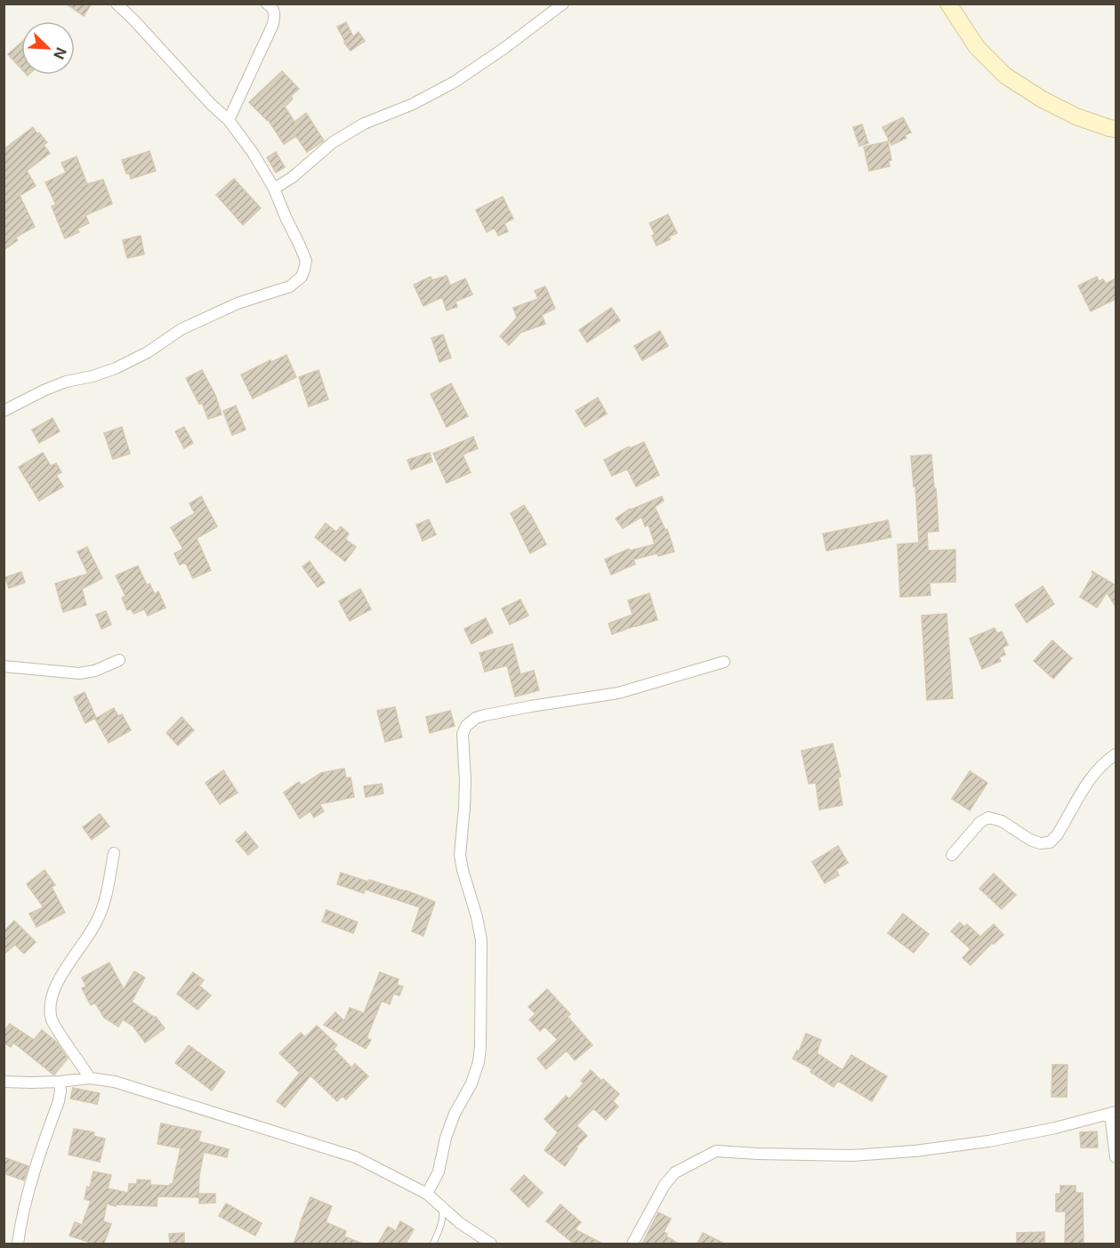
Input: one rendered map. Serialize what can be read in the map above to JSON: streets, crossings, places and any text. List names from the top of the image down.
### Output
{
  "north": "bottom right"
}
